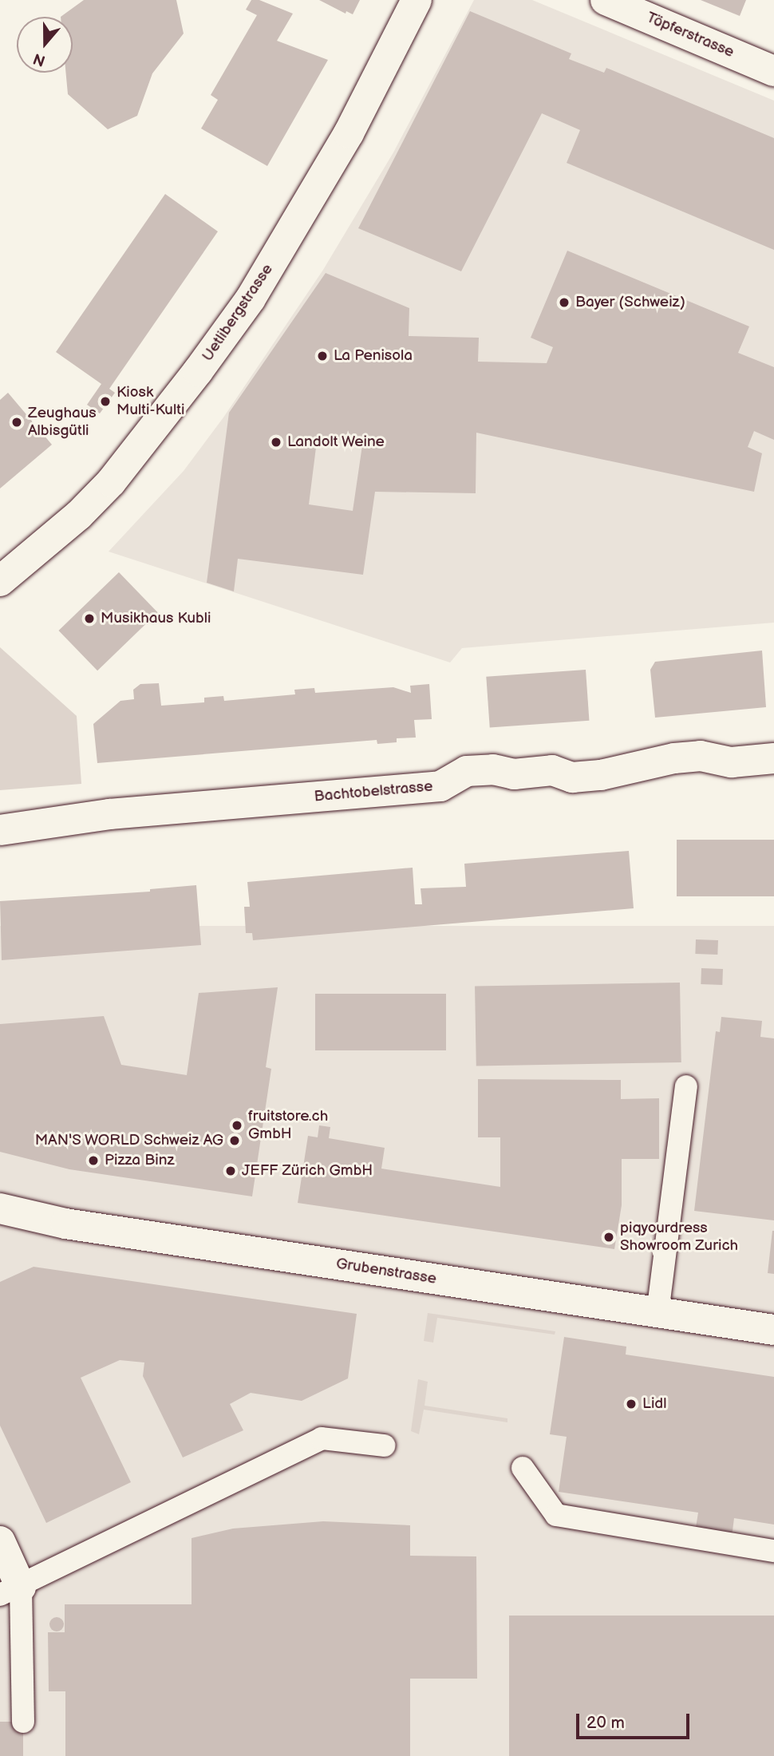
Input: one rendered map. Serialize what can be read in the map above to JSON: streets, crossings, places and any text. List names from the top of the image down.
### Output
{
  "streets": {
    "street": [
      "Töpferstrasse",
      "Uetlibergstrasse",
      "Bachtobelstrasse",
      "Grubenstrasse"
    ]
  },
  "places": [
    "Bayer (Schweiz)",
    "La Penisola",
    "Kiosk Multi-Kulti",
    "Zeughaus Albisgütli",
    "Landolt Weine",
    "Musikhaus Kubli",
    "fruitstore.ch GmbH",
    "MAN'S WORLD Schweiz AG",
    "Pizza Binz",
    "JEFF Zürich GmbH",
    "piqyourdress Showroom Zurich",
    "Lidl"
  ],
  "scale_bar": "20 m",
  "north": "bottom"
}
